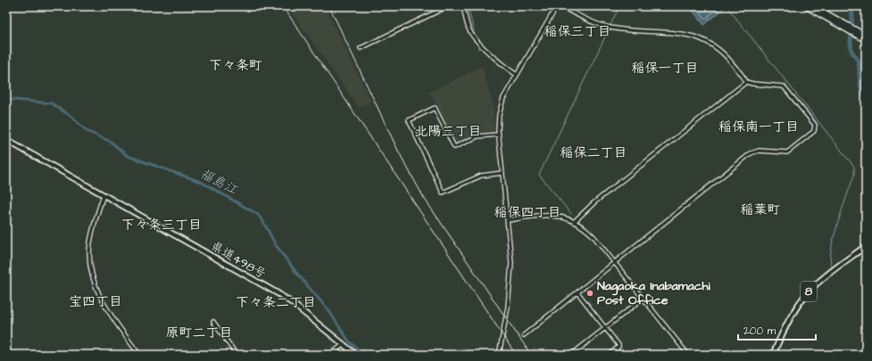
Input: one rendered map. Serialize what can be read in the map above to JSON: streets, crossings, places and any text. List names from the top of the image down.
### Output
{
  "streets": {
    "main road": ["県道498号", "8"]
  },
  "districts": [
    "稲保三丁目",
    "下々条町",
    "稲保一丁目",
    "稲保南一丁目",
    "北陽三丁目",
    "稲保二丁目",
    "稲葉町",
    "稲保四丁目",
    "下々条三丁目",
    "宝四丁目",
    "下々条二丁目",
    "原町二丁目"
  ],
  "water": ["福島江"],
  "places": ["Nagaoka Inabamachi Post Office"],
  "scale_bar": "200 m"
}
